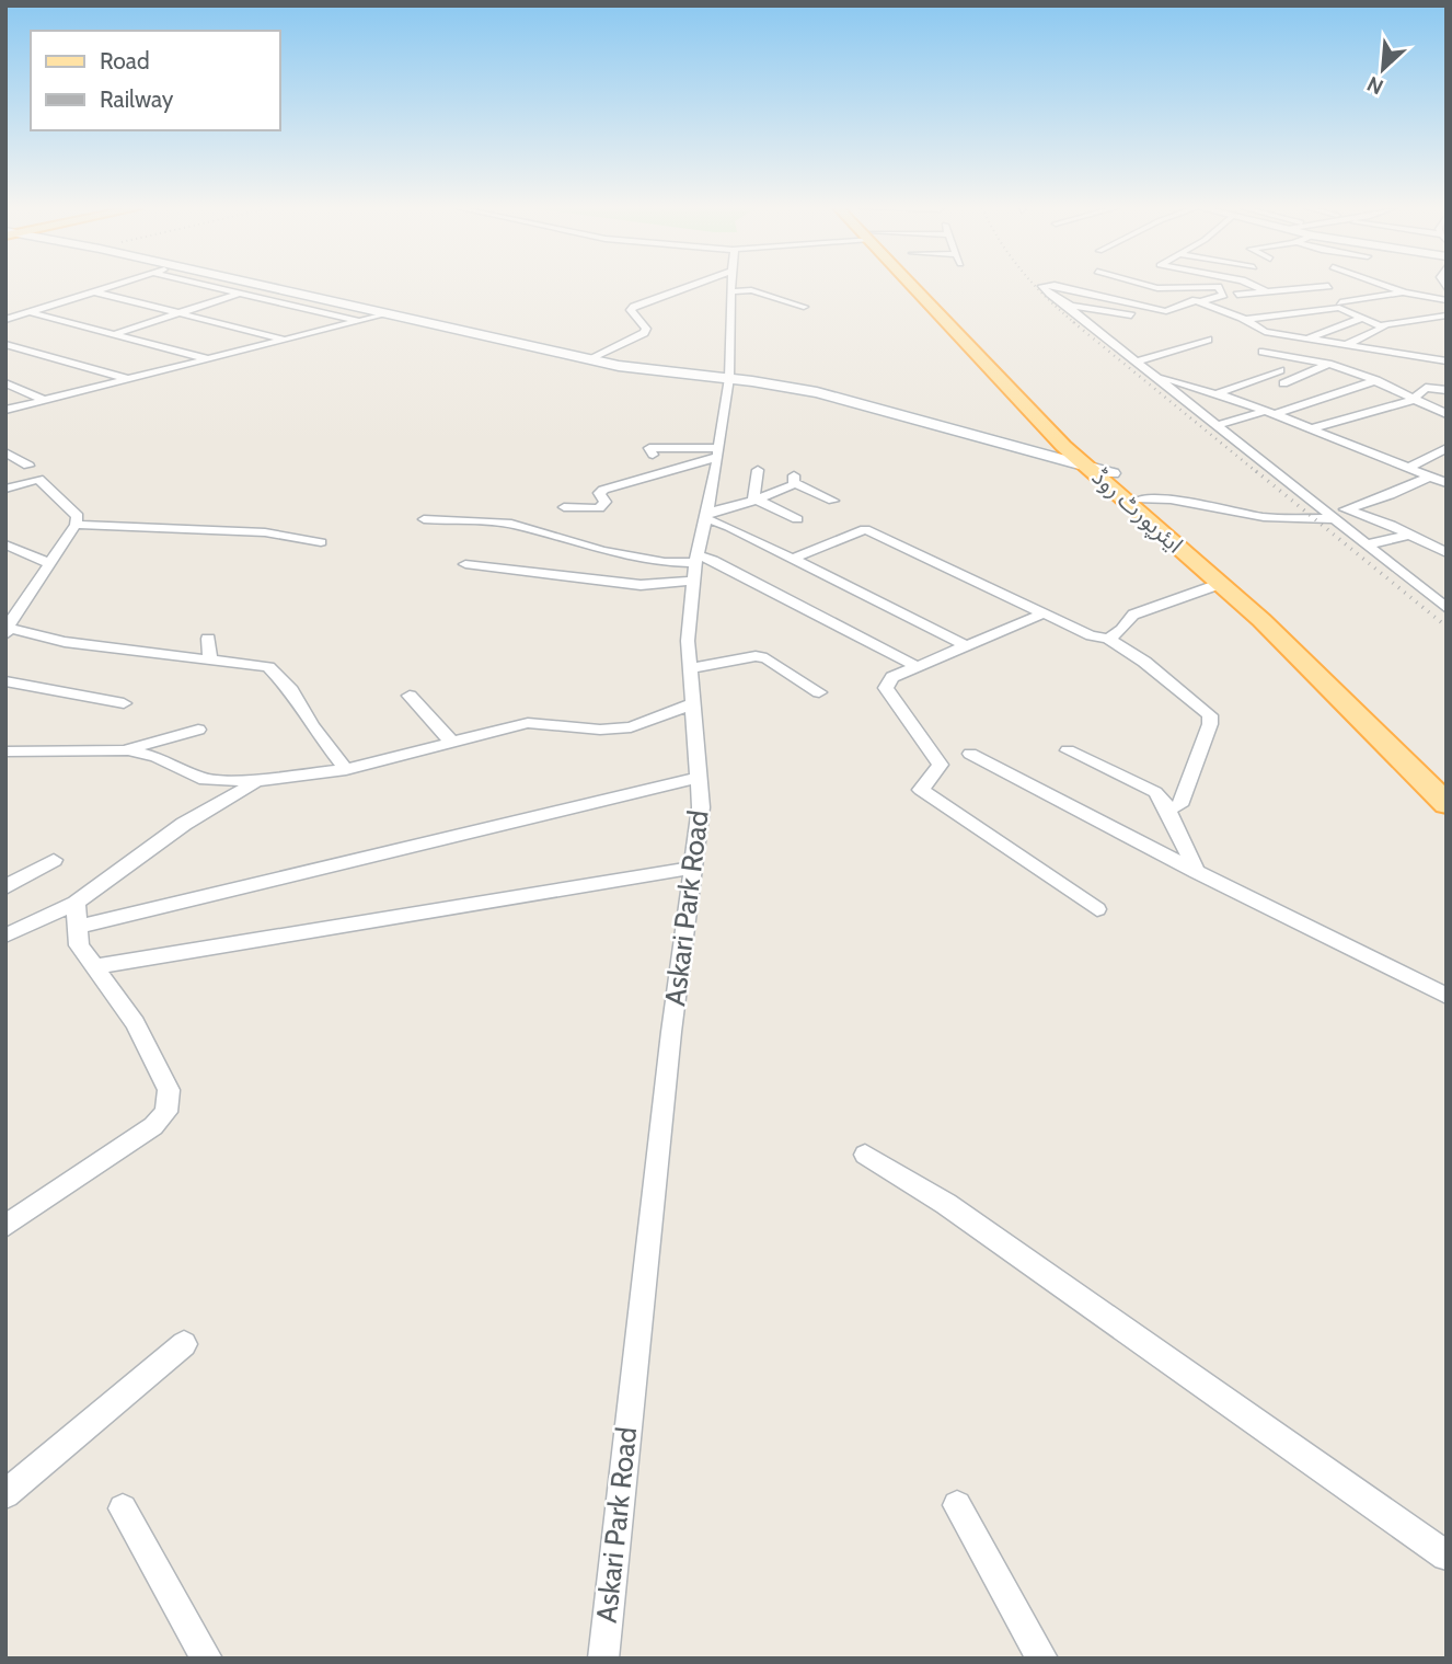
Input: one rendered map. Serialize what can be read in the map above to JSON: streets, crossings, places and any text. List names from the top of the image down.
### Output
{
  "streets": {
    "main road": ["ایئرپورٹ روڈ"],
    "street": ["Askari Park Road"]
  },
  "legend": ["Road", "Railway"],
  "north": "bottom left"
}
